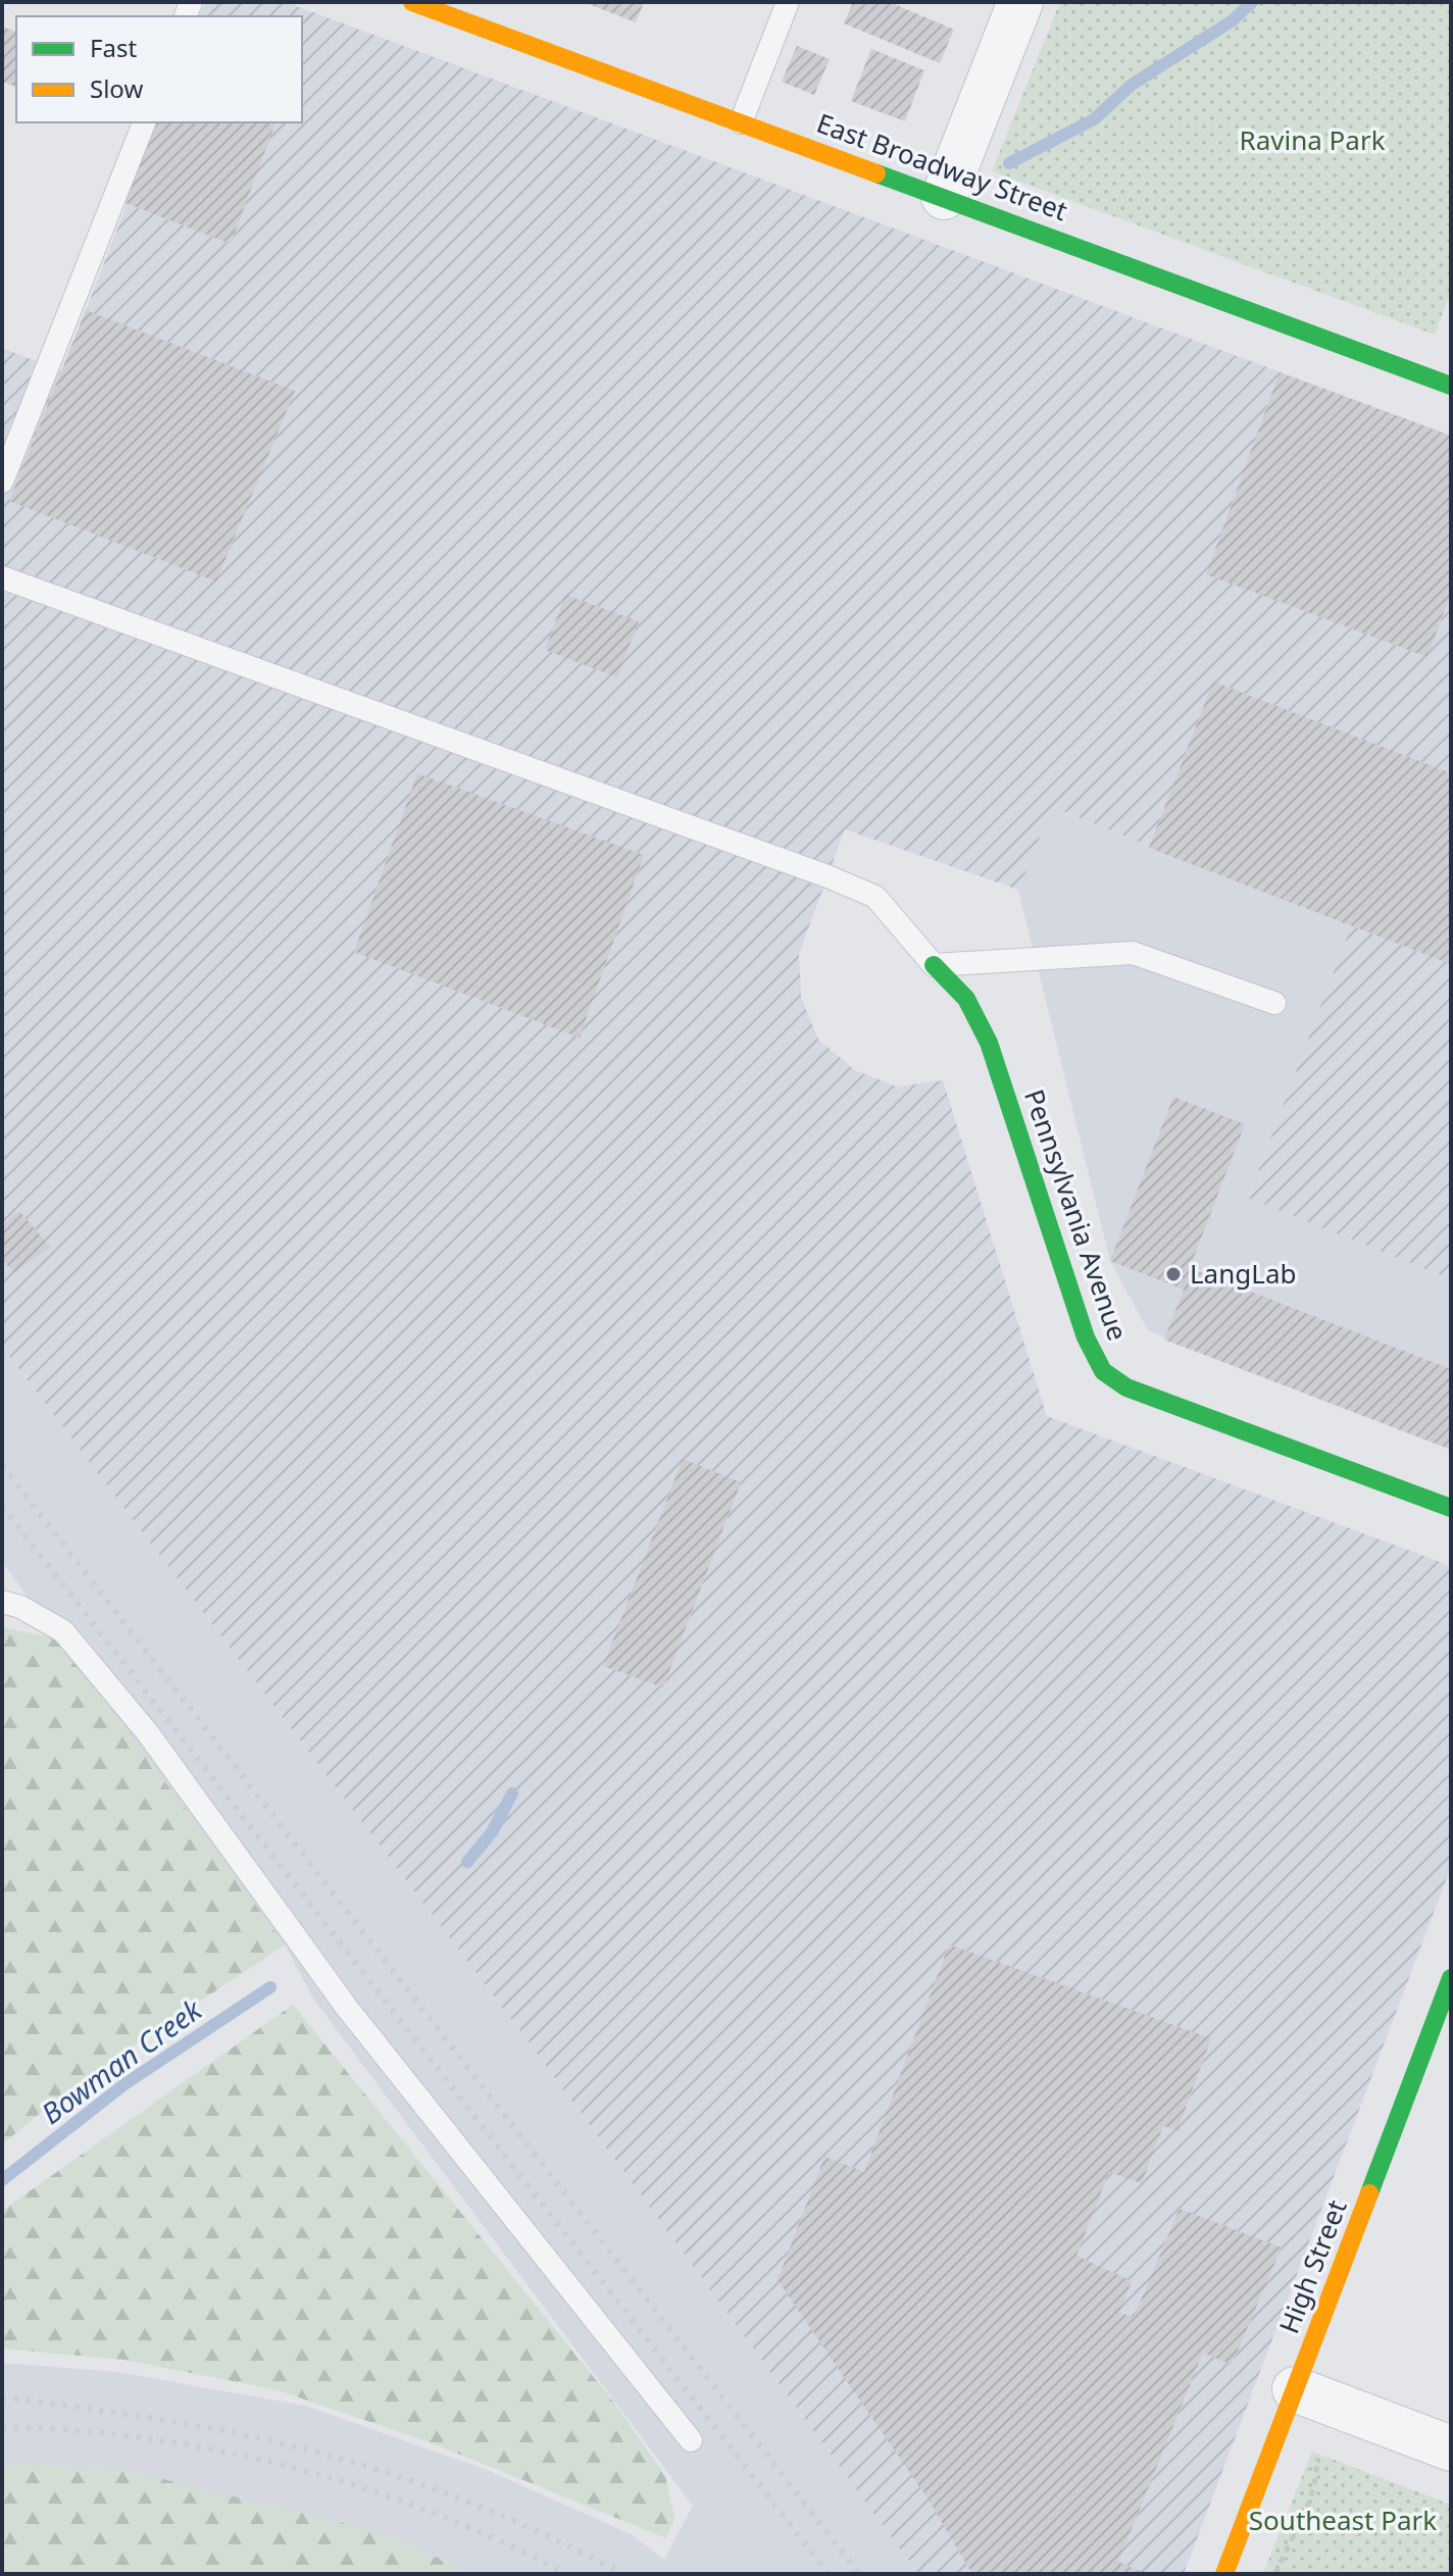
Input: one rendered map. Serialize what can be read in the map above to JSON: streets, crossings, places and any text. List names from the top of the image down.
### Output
{
  "streets": {
    "street": ["East Broadway Street", "Pennsylvania Avenue", "High Street"]
  },
  "water": ["Bowman Creek"],
  "parks": ["Ravina Park", "Southeast Park"],
  "places": ["LangLab"],
  "legend": ["Fast", "Slow"]
}
